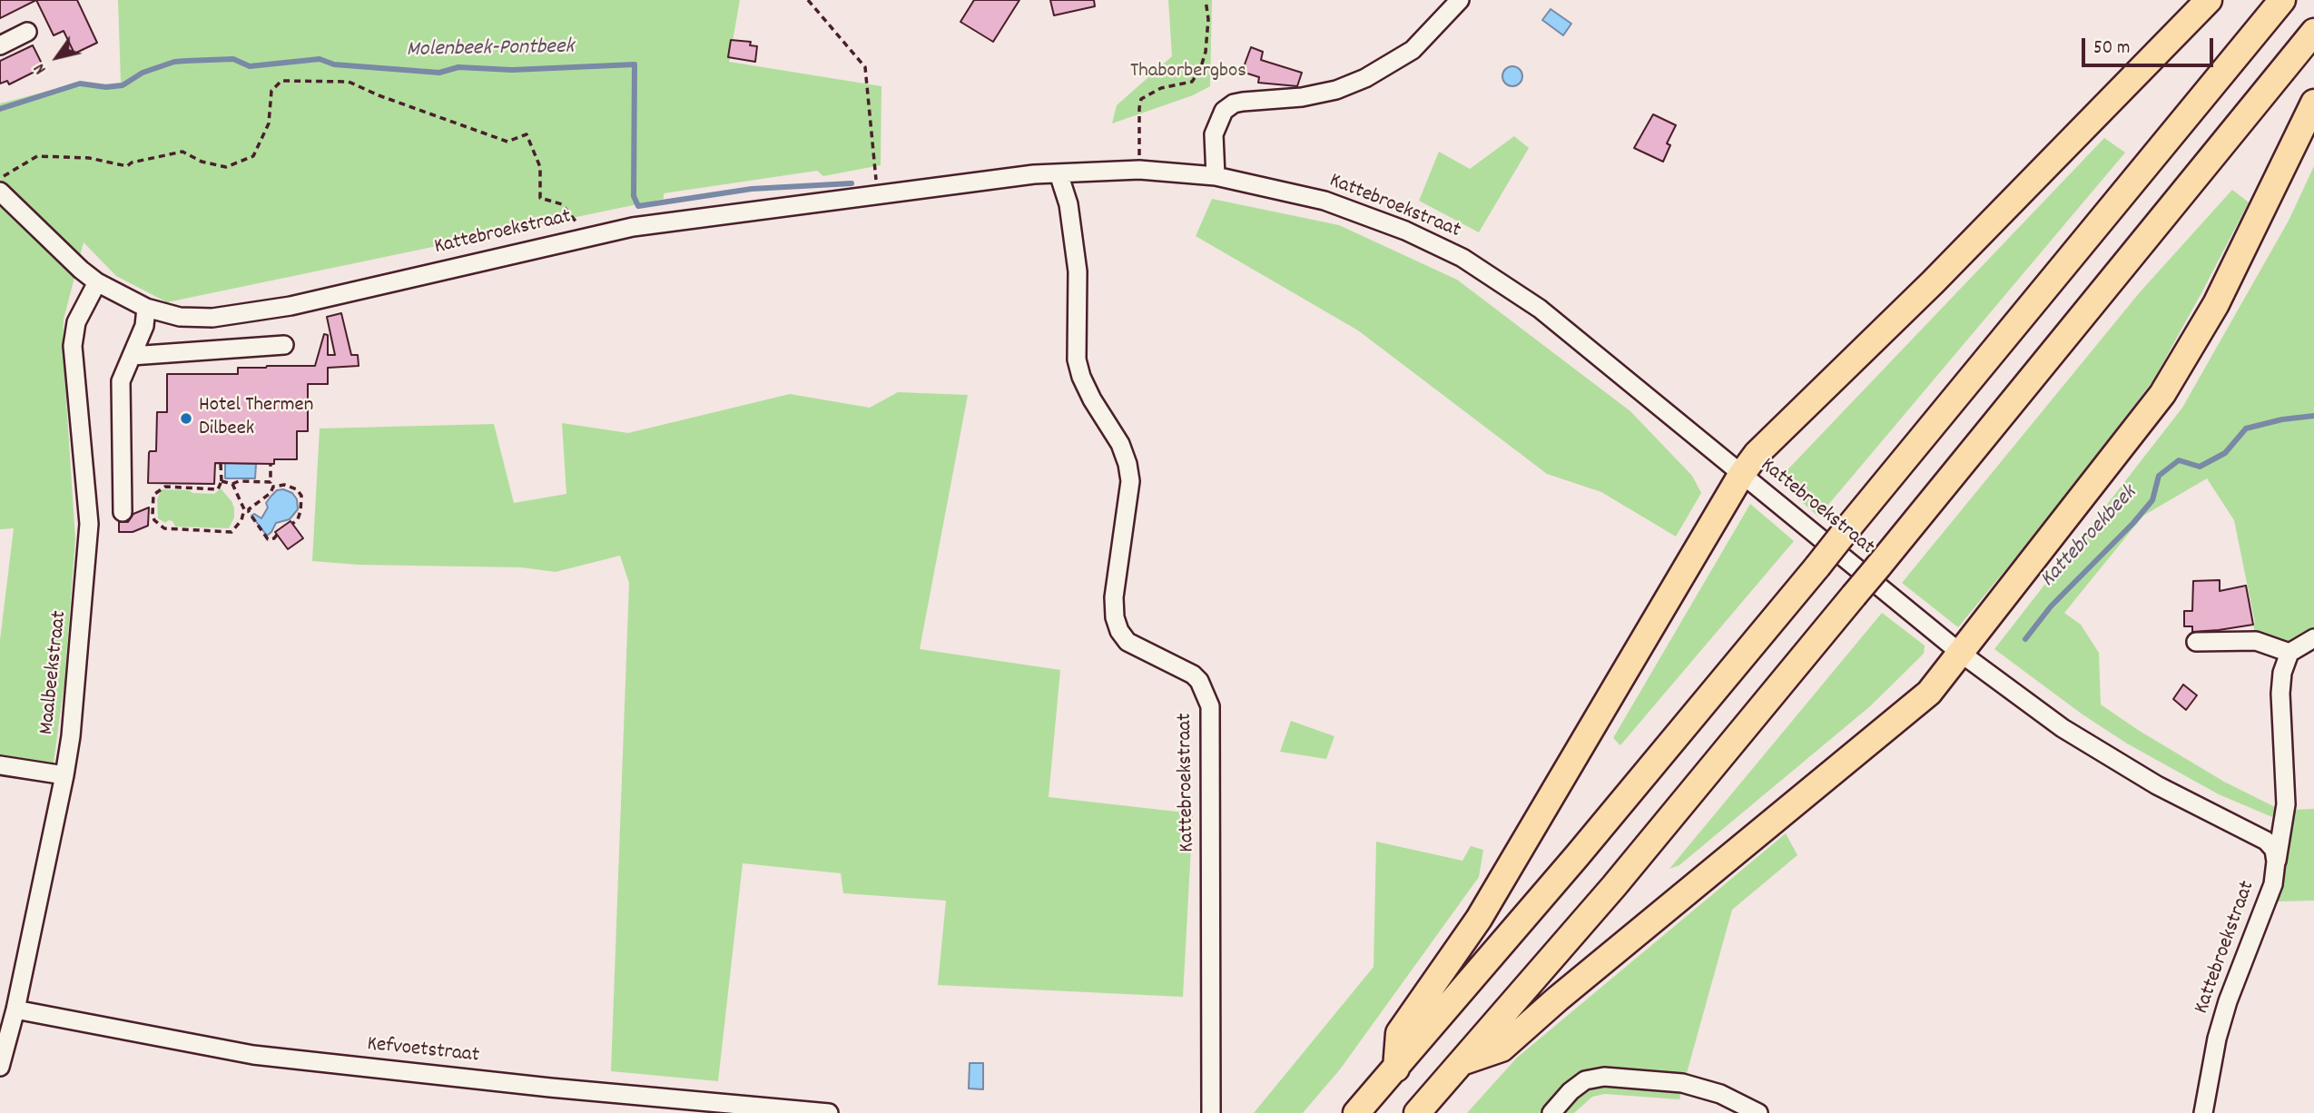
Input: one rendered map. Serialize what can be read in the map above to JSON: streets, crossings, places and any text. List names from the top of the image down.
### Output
{
  "streets": {
    "street": ["Kattebroekstraat", "Maalbeekstraat", "Kefvoetstraat"]
  },
  "crossings": [
    ["Kattebroekstraat", "Maalbeekstraat"],
    ["Maalbeekstraat", "Kefvoetstraat"]
  ],
  "water": ["Molenbeek-Pontbeek", "Kattebroekbeek"],
  "parks": ["Thaborbergbos"],
  "places": ["Hotel Thermen Dilbeek"],
  "scale_bar": "50 m",
  "north": "bottom left"
}
